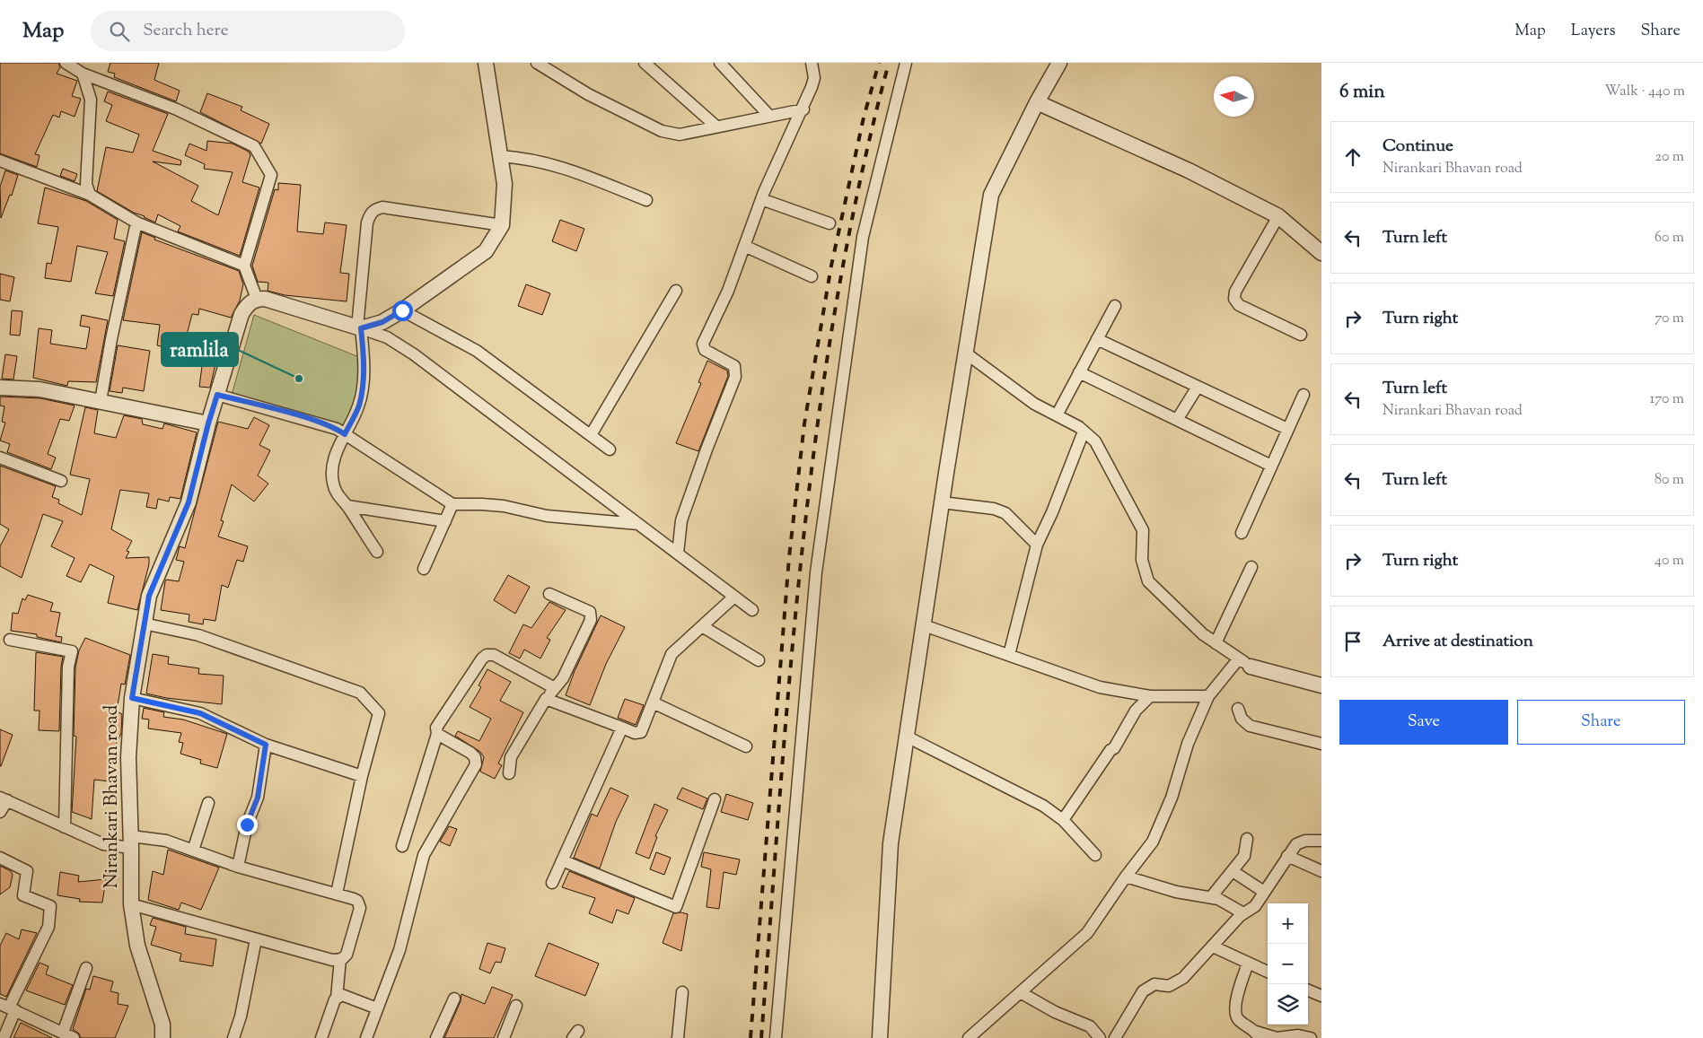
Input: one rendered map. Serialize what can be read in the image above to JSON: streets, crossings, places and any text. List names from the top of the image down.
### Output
{
  "streets": {
    "street": ["Nirankari Bhavan road"]
  },
  "places": ["ramlila"],
  "north": "left",
  "page": {
    "header": "Map",
    "search": "Search here",
    "nav": ["Map", "Layers", "Share"],
    "heading": ["6 min", "Walk · 440 m"],
    "list": [
      ["Continue", "Nirankari Bhavan road", "20 m"],
      ["Turn left", "60 m"],
      ["Turn right", "70 m"],
      ["Turn left", "Nirankari Bhavan road", "170 m"],
      ["Turn left", "80 m"],
      ["Turn right", "40 m"],
      "Arrive at destination"
    ],
    "buttons": ["Save", "Share"],
    "map_buttons": ["+", "−"]
  }
}
